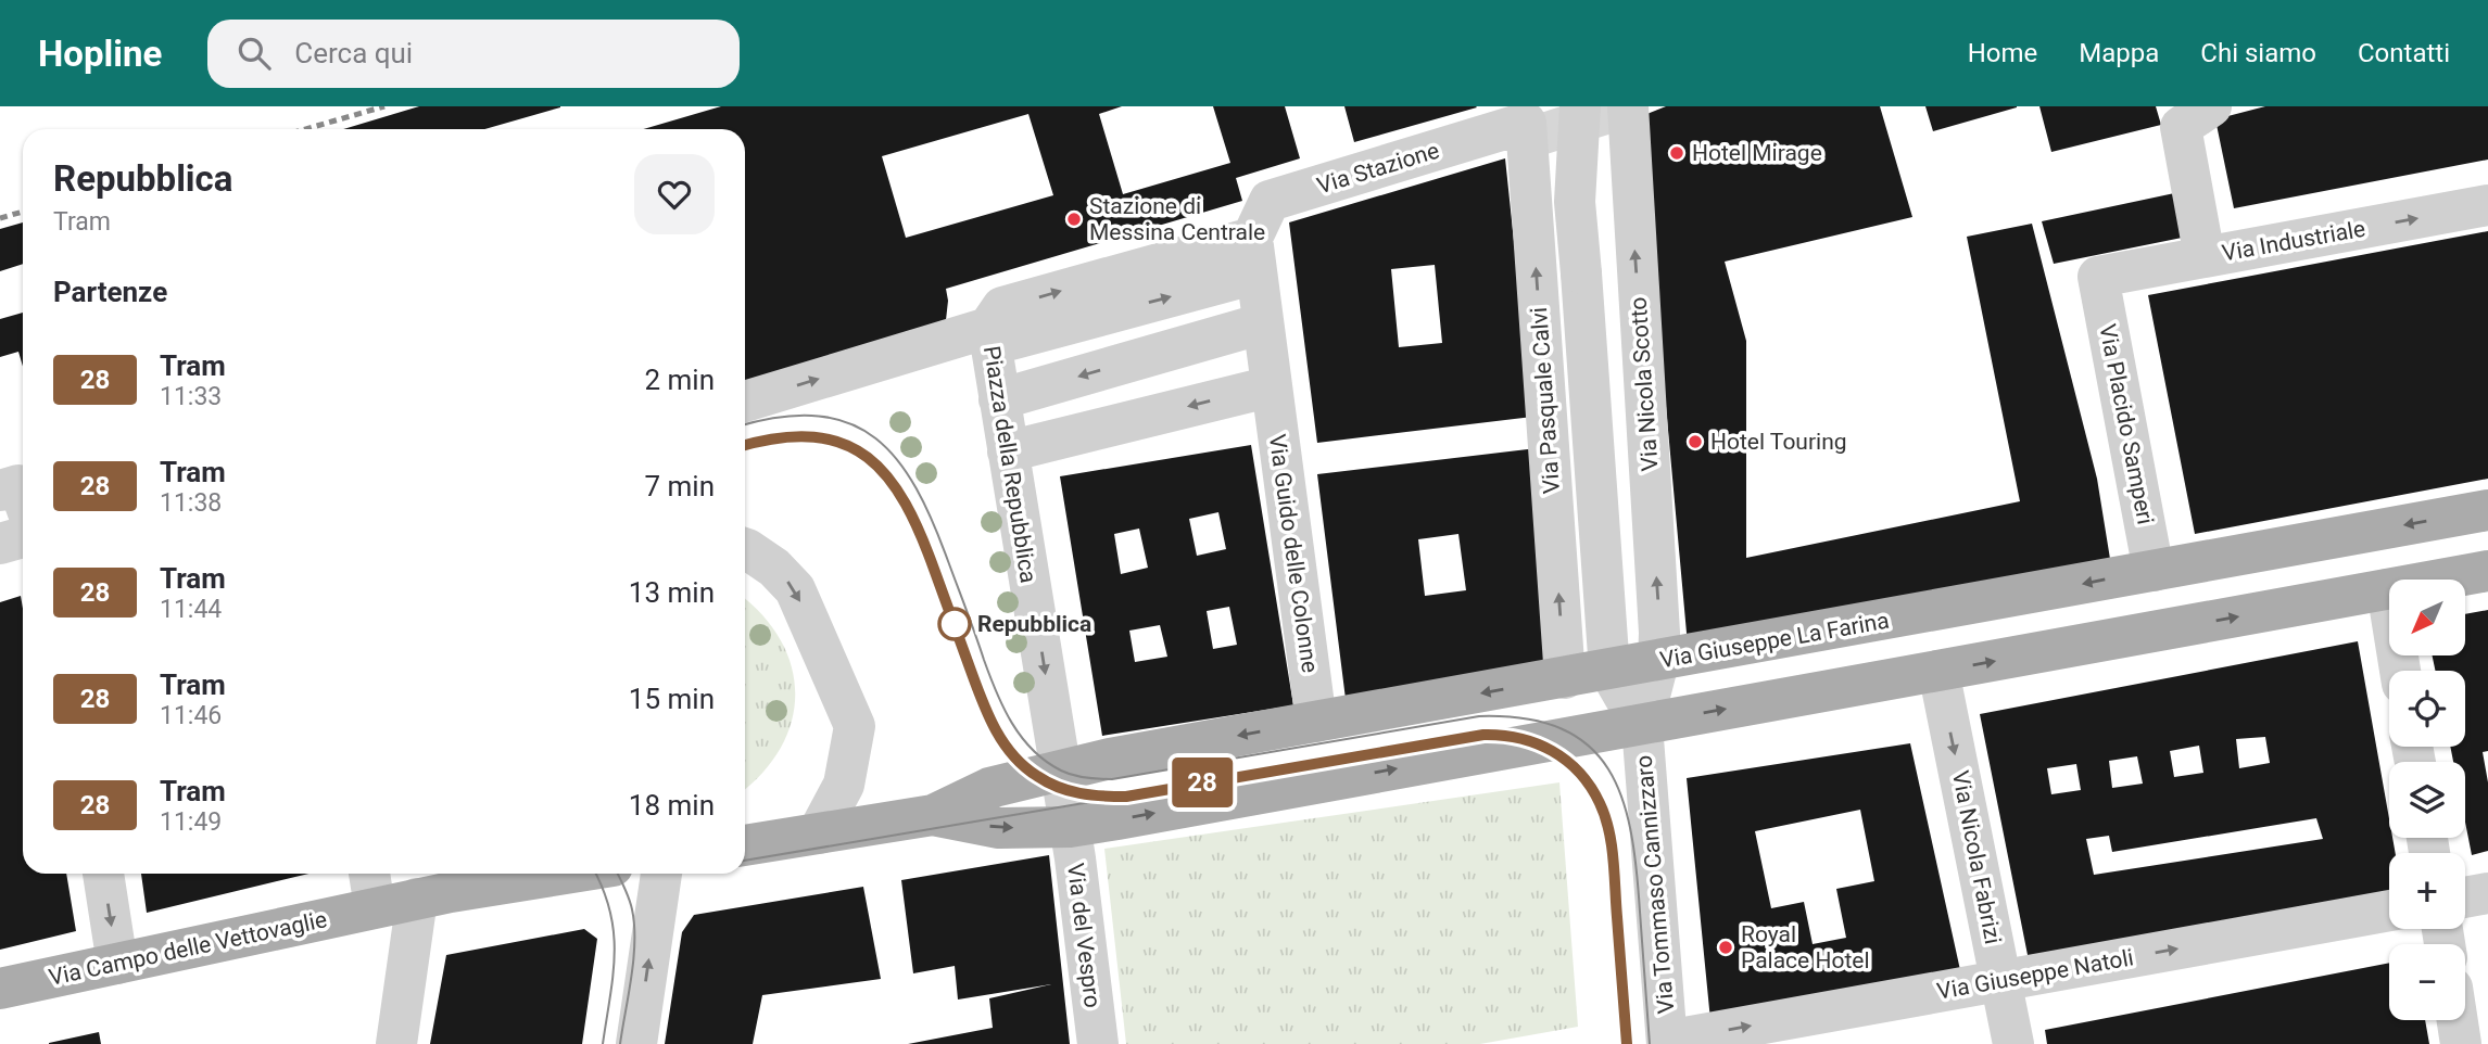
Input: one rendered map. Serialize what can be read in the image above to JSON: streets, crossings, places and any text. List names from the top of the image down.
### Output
{
  "streets": {
    "main road": ["Via Giuseppe La Farina", "Via Campo delle Vettovaglie"],
    "street": [
      "Via Stazione",
      "Via Industriale",
      "Via Nicola Scotto",
      "Via Pasquale Calvi",
      "Via Placido Samperi",
      "Piazza della Repubblica",
      "Via Guido delle Colonne",
      "Via Nicola Fabrizi",
      "Via Tommaso Cannizzaro",
      "Via del Vespro",
      "Via Giuseppe Natoli"
    ]
  },
  "crossings": [
    ["Via Stazione", "Via Pasquale Calvi"],
    ["Via Stazione", "Piazza della Repubblica"],
    ["Via Stazione", "Via Guido delle Colonne"],
    ["Via Industriale", "Via Placido Samperi"],
    ["Via Nicola Scotto", "Via Giuseppe La Farina"],
    ["Via Nicola Scotto", "Via Tommaso Cannizzaro"],
    ["Via Pasquale Calvi", "Via Giuseppe La Farina"],
    ["Via Placido Samperi", "Via Giuseppe La Farina"],
    ["Piazza della Repubblica", "Via Guido delle Colonne"],
    ["Piazza della Repubblica", "Via Giuseppe La Farina"],
    ["Piazza della Repubblica", "Via del Vespro"],
    ["Via Guido delle Colonne", "Via Giuseppe La Farina"],
    ["Via Nicola Fabrizi", "Via Giuseppe Natoli"],
    ["Via Tommaso Cannizzaro", "Via Giuseppe Natoli"]
  ],
  "one_way": ["Via Industriale", "Via Nicola Fabrizi", "Via Giuseppe Natoli"],
  "places": [
    "Hotel Mirage",
    "Stazione di Messina Centrale",
    "Hotel Touring",
    "Repubblica",
    "Royal Palace Hotel"
  ],
  "lines": ["tram line 28"],
  "north": "bottom left",
  "page": {
    "header": "Hopline",
    "search": "Cerca qui",
    "nav": [
      "Home",
      "Mappa",
      "Chi siamo",
      "Contatti"
    ],
    "on_map": "28",
    "heading": [
      ["Repubblica", "Tram"],
      "Partenze"
    ],
    "list": [
      {
        "mark": "28",
        "name": "Tram",
        "note": "11:33",
        "value": "2 min"
      },
      {
        "mark": "28",
        "name": "Tram",
        "note": "11:38",
        "value": "7 min"
      },
      {
        "mark": "28",
        "name": "Tram",
        "note": "11:44",
        "value": "13 min"
      },
      {
        "mark": "28",
        "name": "Tram",
        "note": "11:46",
        "value": "15 min"
      },
      {
        "mark": "28",
        "name": "Tram",
        "note": "11:49",
        "value": "18 min"
      }
    ],
    "map_buttons": ["+", "−"]
  }
}
